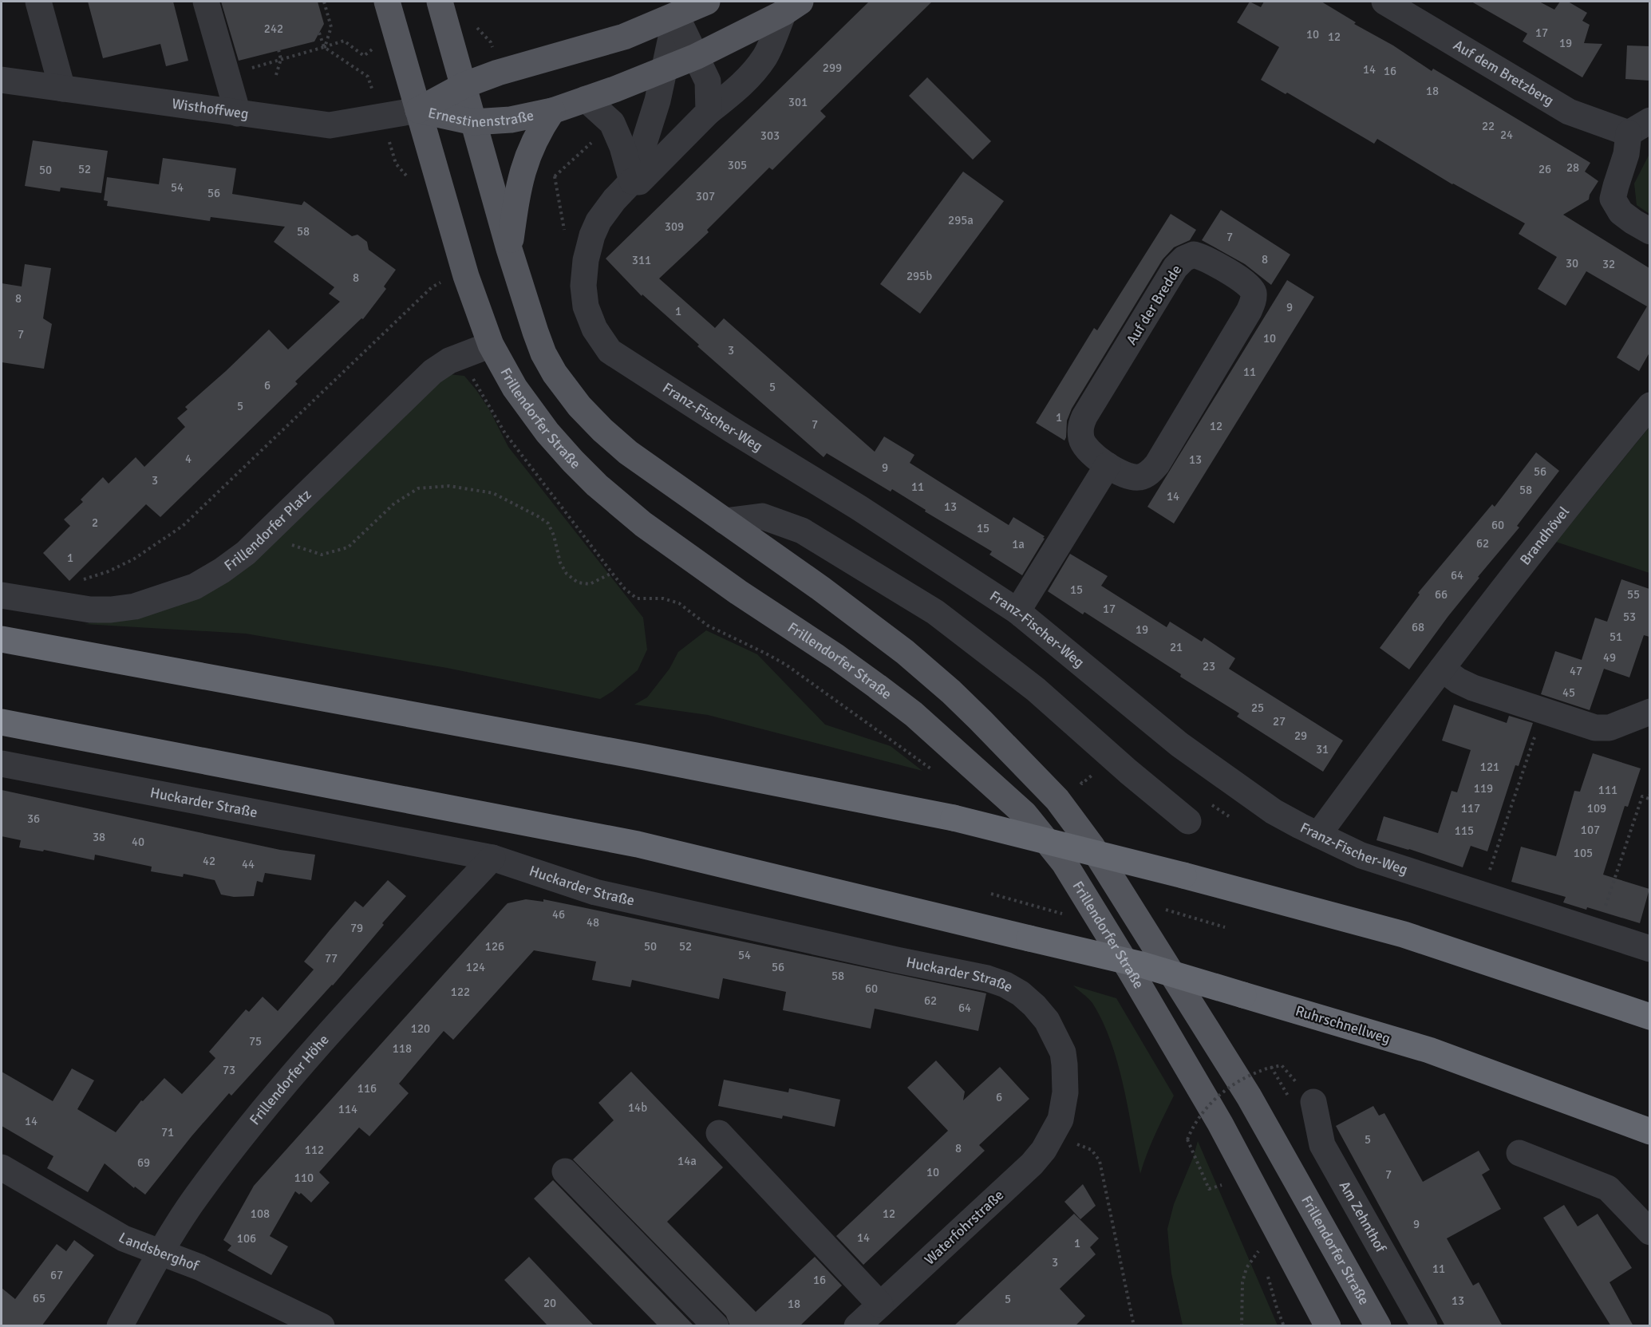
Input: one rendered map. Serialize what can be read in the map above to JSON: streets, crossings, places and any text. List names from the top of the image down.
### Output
{
  "streets": {
    "highway": ["Ruhrschnellweg"],
    "main road": ["Ernestinenstraße", "Frillendorfer Straße"],
    "street": [
      "Auf dem Bretzberg",
      "Wisthoffweg",
      "Auf der Bredde",
      "Franz-Fischer-Weg",
      "Frillendorfer Platz",
      "Brandhövel",
      "Huckarder Straße",
      "Frillendorfer Höhe",
      "Am Zehnthof",
      "Waterfohrstraße",
      "Landsberghof"
    ]
  },
  "crossings": [
    ["Wisthoffweg", "Ernestinenstraße"],
    ["Wisthoffweg", "Frillendorfer Straße"],
    ["Ernestinenstraße", "Franz-Fischer-Weg"],
    ["Ernestinenstraße", "Frillendorfer Straße"],
    ["Franz-Fischer-Weg", "Brandhövel"],
    ["Frillendorfer Straße", "Frillendorfer Platz"],
    ["Huckarder Straße", "Frillendorfer Höhe"],
    ["Huckarder Straße", "Waterfohrstraße"],
    ["Frillendorfer Höhe", "Landsberghof"]
  ],
  "house_numbers": [
    "242",
    "17",
    "10",
    "12",
    "19",
    "299",
    "14",
    "16",
    "18",
    "301",
    "22",
    "24",
    "303",
    "305",
    "28",
    "52",
    "26",
    "50",
    "54",
    "56",
    "307",
    "295a",
    "309",
    "58",
    "7",
    "8",
    "311",
    "30",
    "32",
    "295b",
    "8",
    "8",
    "9",
    "1",
    "7",
    "10",
    "3",
    "11",
    "6",
    "5",
    "5",
    "1",
    "7",
    "12",
    "4",
    "13",
    "9",
    "56",
    "3",
    "11",
    "58",
    "14",
    "13",
    "2",
    "60",
    "15",
    "62",
    "1a",
    "1",
    "64",
    "15",
    "66",
    "55",
    "17",
    "53",
    "68",
    "19",
    "51",
    "21",
    "49",
    "23",
    "47",
    "45",
    "25",
    "27",
    "29",
    "31",
    "121",
    "119",
    "111",
    "117",
    "109",
    "36",
    "107",
    "115",
    "38",
    "40",
    "105",
    "42",
    "44",
    "46",
    "48",
    "79",
    "126",
    "50",
    "52",
    "54",
    "77",
    "124",
    "56",
    "58",
    "60",
    "122",
    "62",
    "64",
    "120",
    "75",
    "118",
    "73",
    "116",
    "6",
    "14b",
    "114",
    "14",
    "71",
    "5",
    "8",
    "112",
    "14a",
    "69",
    "10",
    "7",
    "110",
    "108",
    "12",
    "9",
    "14",
    "106",
    "1",
    "3",
    "11",
    "67",
    "16",
    "65",
    "5",
    "13",
    "20",
    "18"
  ]
}
